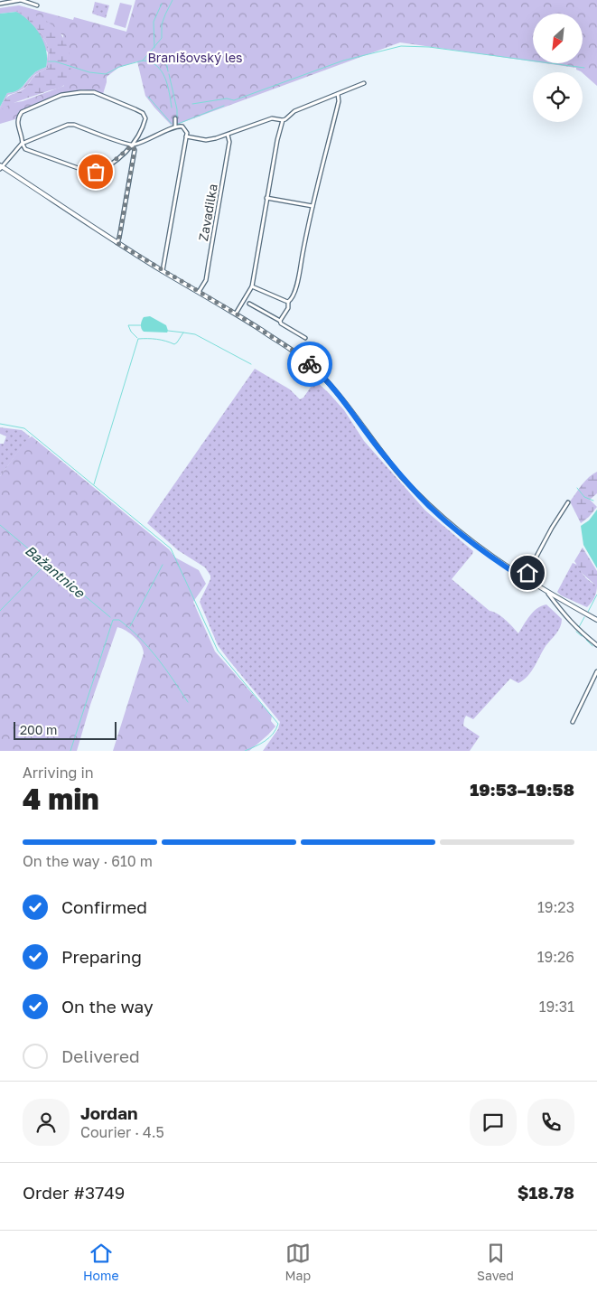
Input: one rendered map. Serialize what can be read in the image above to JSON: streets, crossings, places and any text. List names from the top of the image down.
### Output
{
  "streets": {
    "street": ["Zavadilka"]
  },
  "water": ["Bažantnice"],
  "parks": ["Branišovský les"],
  "scale_bar": "200 m",
  "north": "bottom left",
  "page": {
    "scale": "200 m",
    "heading": ["4 min", "Arriving in", "19:53–19:58"],
    "panel": [
      "Jordan",
      "Courier · 4.5",
      "Order #3749",
      "$18.78"
    ],
    "bar": "On the way · 610 m",
    "list": [
      ["Confirmed", "19:23"],
      ["Preparing", "19:26"],
      ["On the way", "19:31"],
      "Delivered"
    ],
    "tabs": ["Home", "Map", "Saved"]
  }
}
